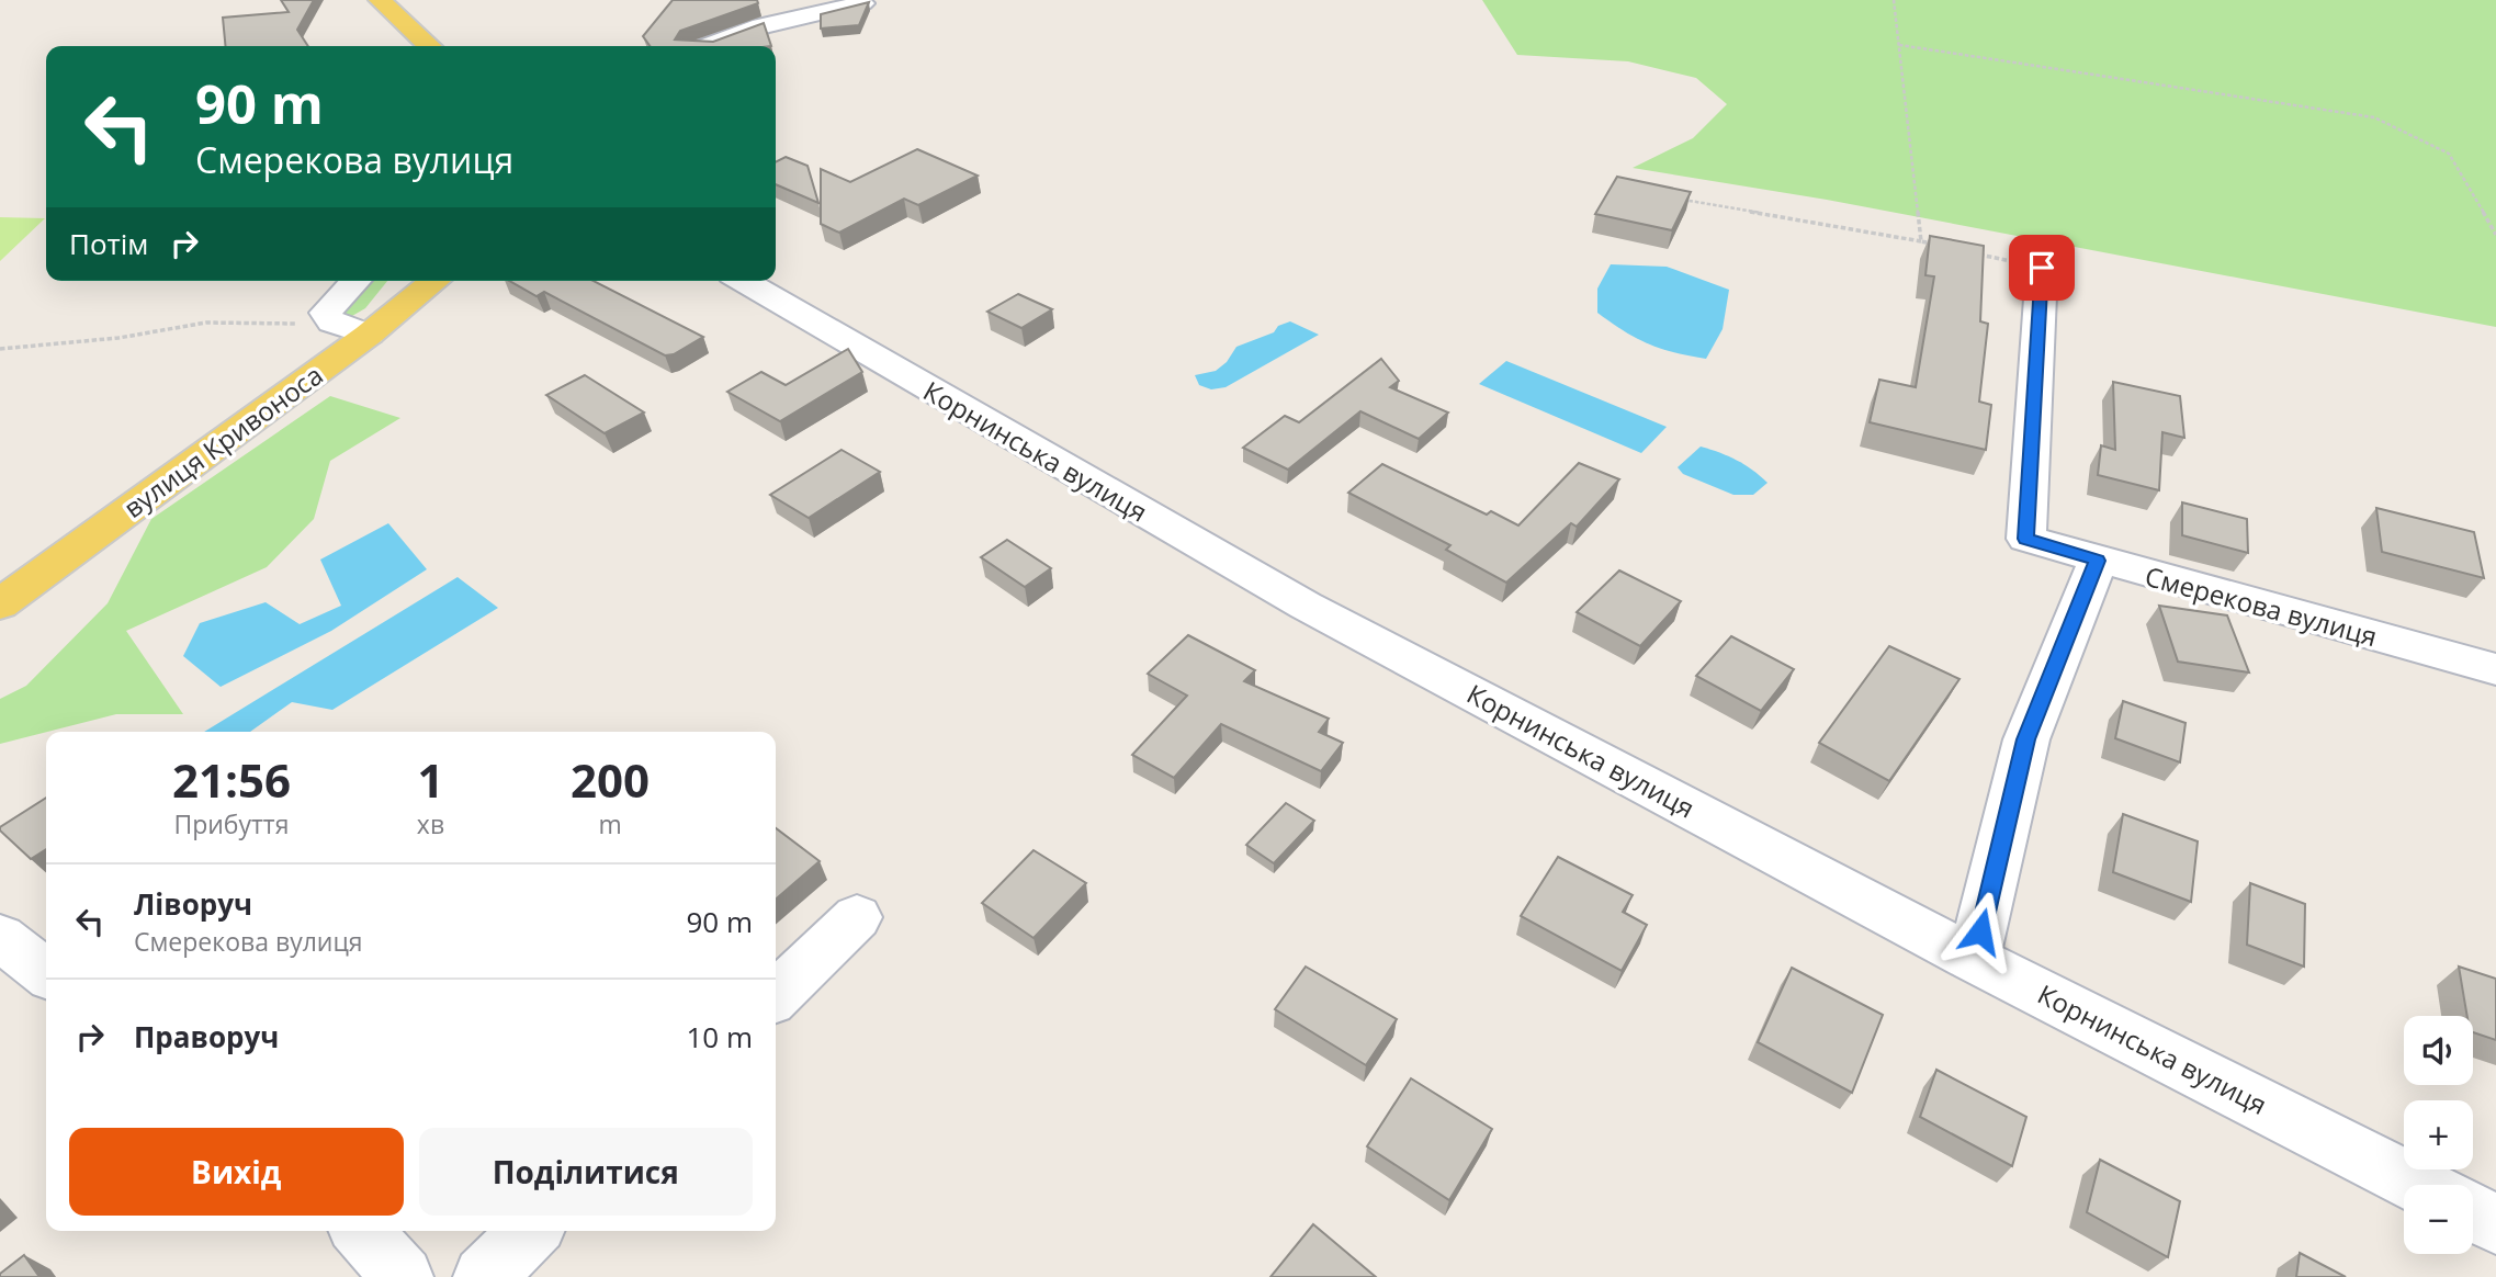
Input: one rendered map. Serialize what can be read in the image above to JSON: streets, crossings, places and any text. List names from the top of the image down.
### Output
{
  "streets": {
    "main road": ["вулиця Кривоноса"],
    "street": ["Корнинська вулиця", "Смерекова вулиця"]
  },
  "page": {
    "turn": ["90 m", "Смерекова вулиця"],
    "then": "Потім",
    "eta": [
      "21:56",
      "Прибуття",
      "1",
      "хв",
      "200",
      "m"
    ],
    "list": [
      {
        "name": "Ліворуч",
        "note": "Смерекова вулиця",
        "value": "90 m"
      },
      {
        "name": "Праворуч",
        "value": "10 m"
      }
    ],
    "map_buttons": ["+", "−"],
    "buttons": ["Вихід", "Поділитися"]
  }
}
